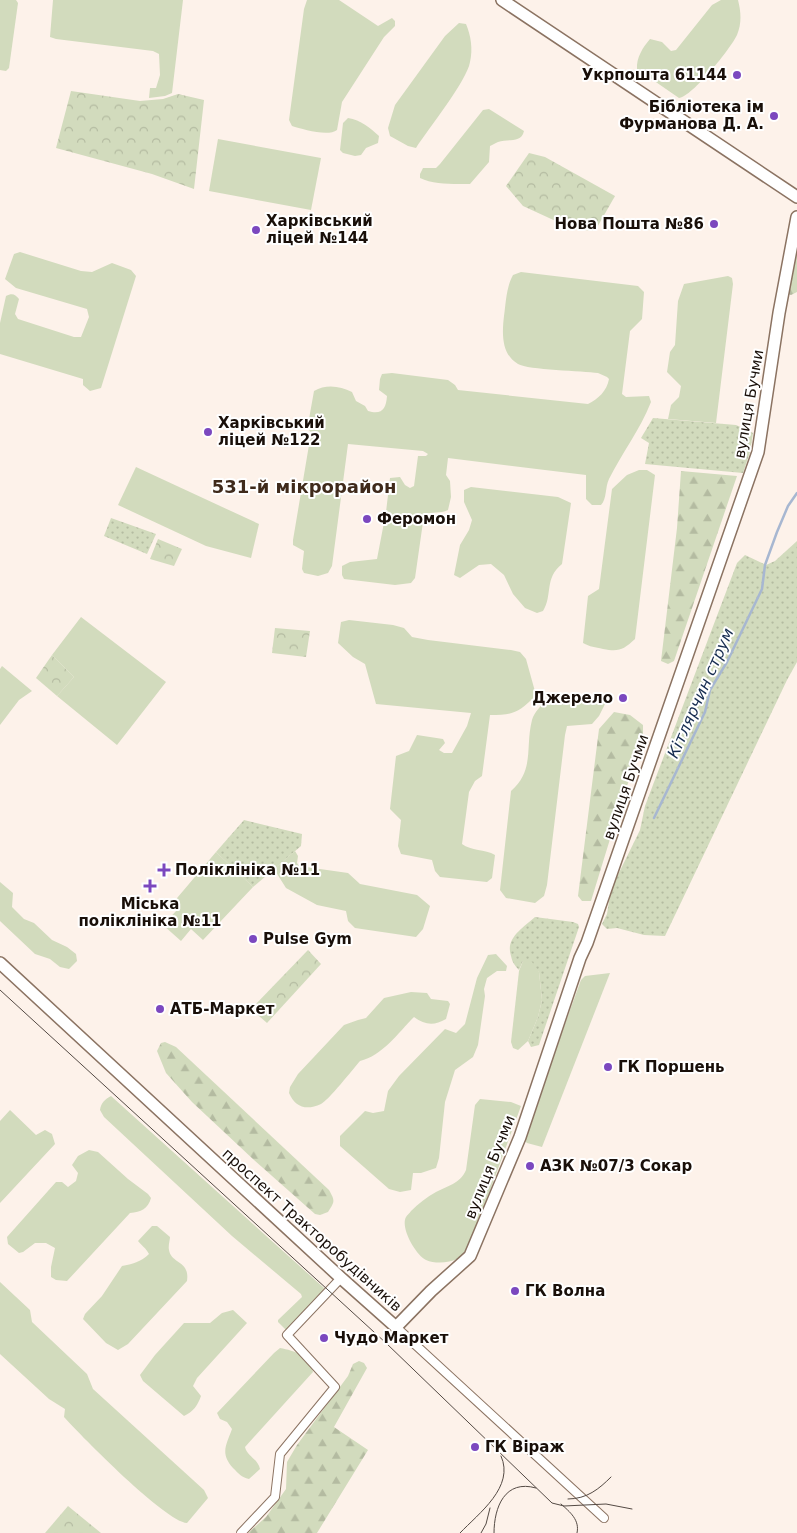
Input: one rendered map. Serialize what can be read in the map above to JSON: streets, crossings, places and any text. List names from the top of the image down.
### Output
{
  "streets": {
    "street": ["вулиця Бучми", "проспект Тракторобудівників"]
  },
  "crossings": [
    ["вулиця Бучми", "проспект Тракторобудівників"]
  ],
  "districts": ["531-й мікрорайон"],
  "water": ["Кітлярчин струм"],
  "places": {
    "other": [
      "Укрпошта 61144",
      "Бібліотека iм Фурманова Д. А.",
      "Нова Пошта №86",
      "Харківський ліцей №144",
      "Харківський ліцей №122",
      "Феромон",
      "Джерело",
      "Pulse Gym",
      "АТБ-Маркет",
      "ГК Поршень",
      "АЗК №07/3 Сокар",
      "ГК Волна",
      "Чудо Маркет",
      "ГК Віраж"
    ],
    "health": ["Поліклініка №11", "Міська поліклініка №11"]
  }
}
